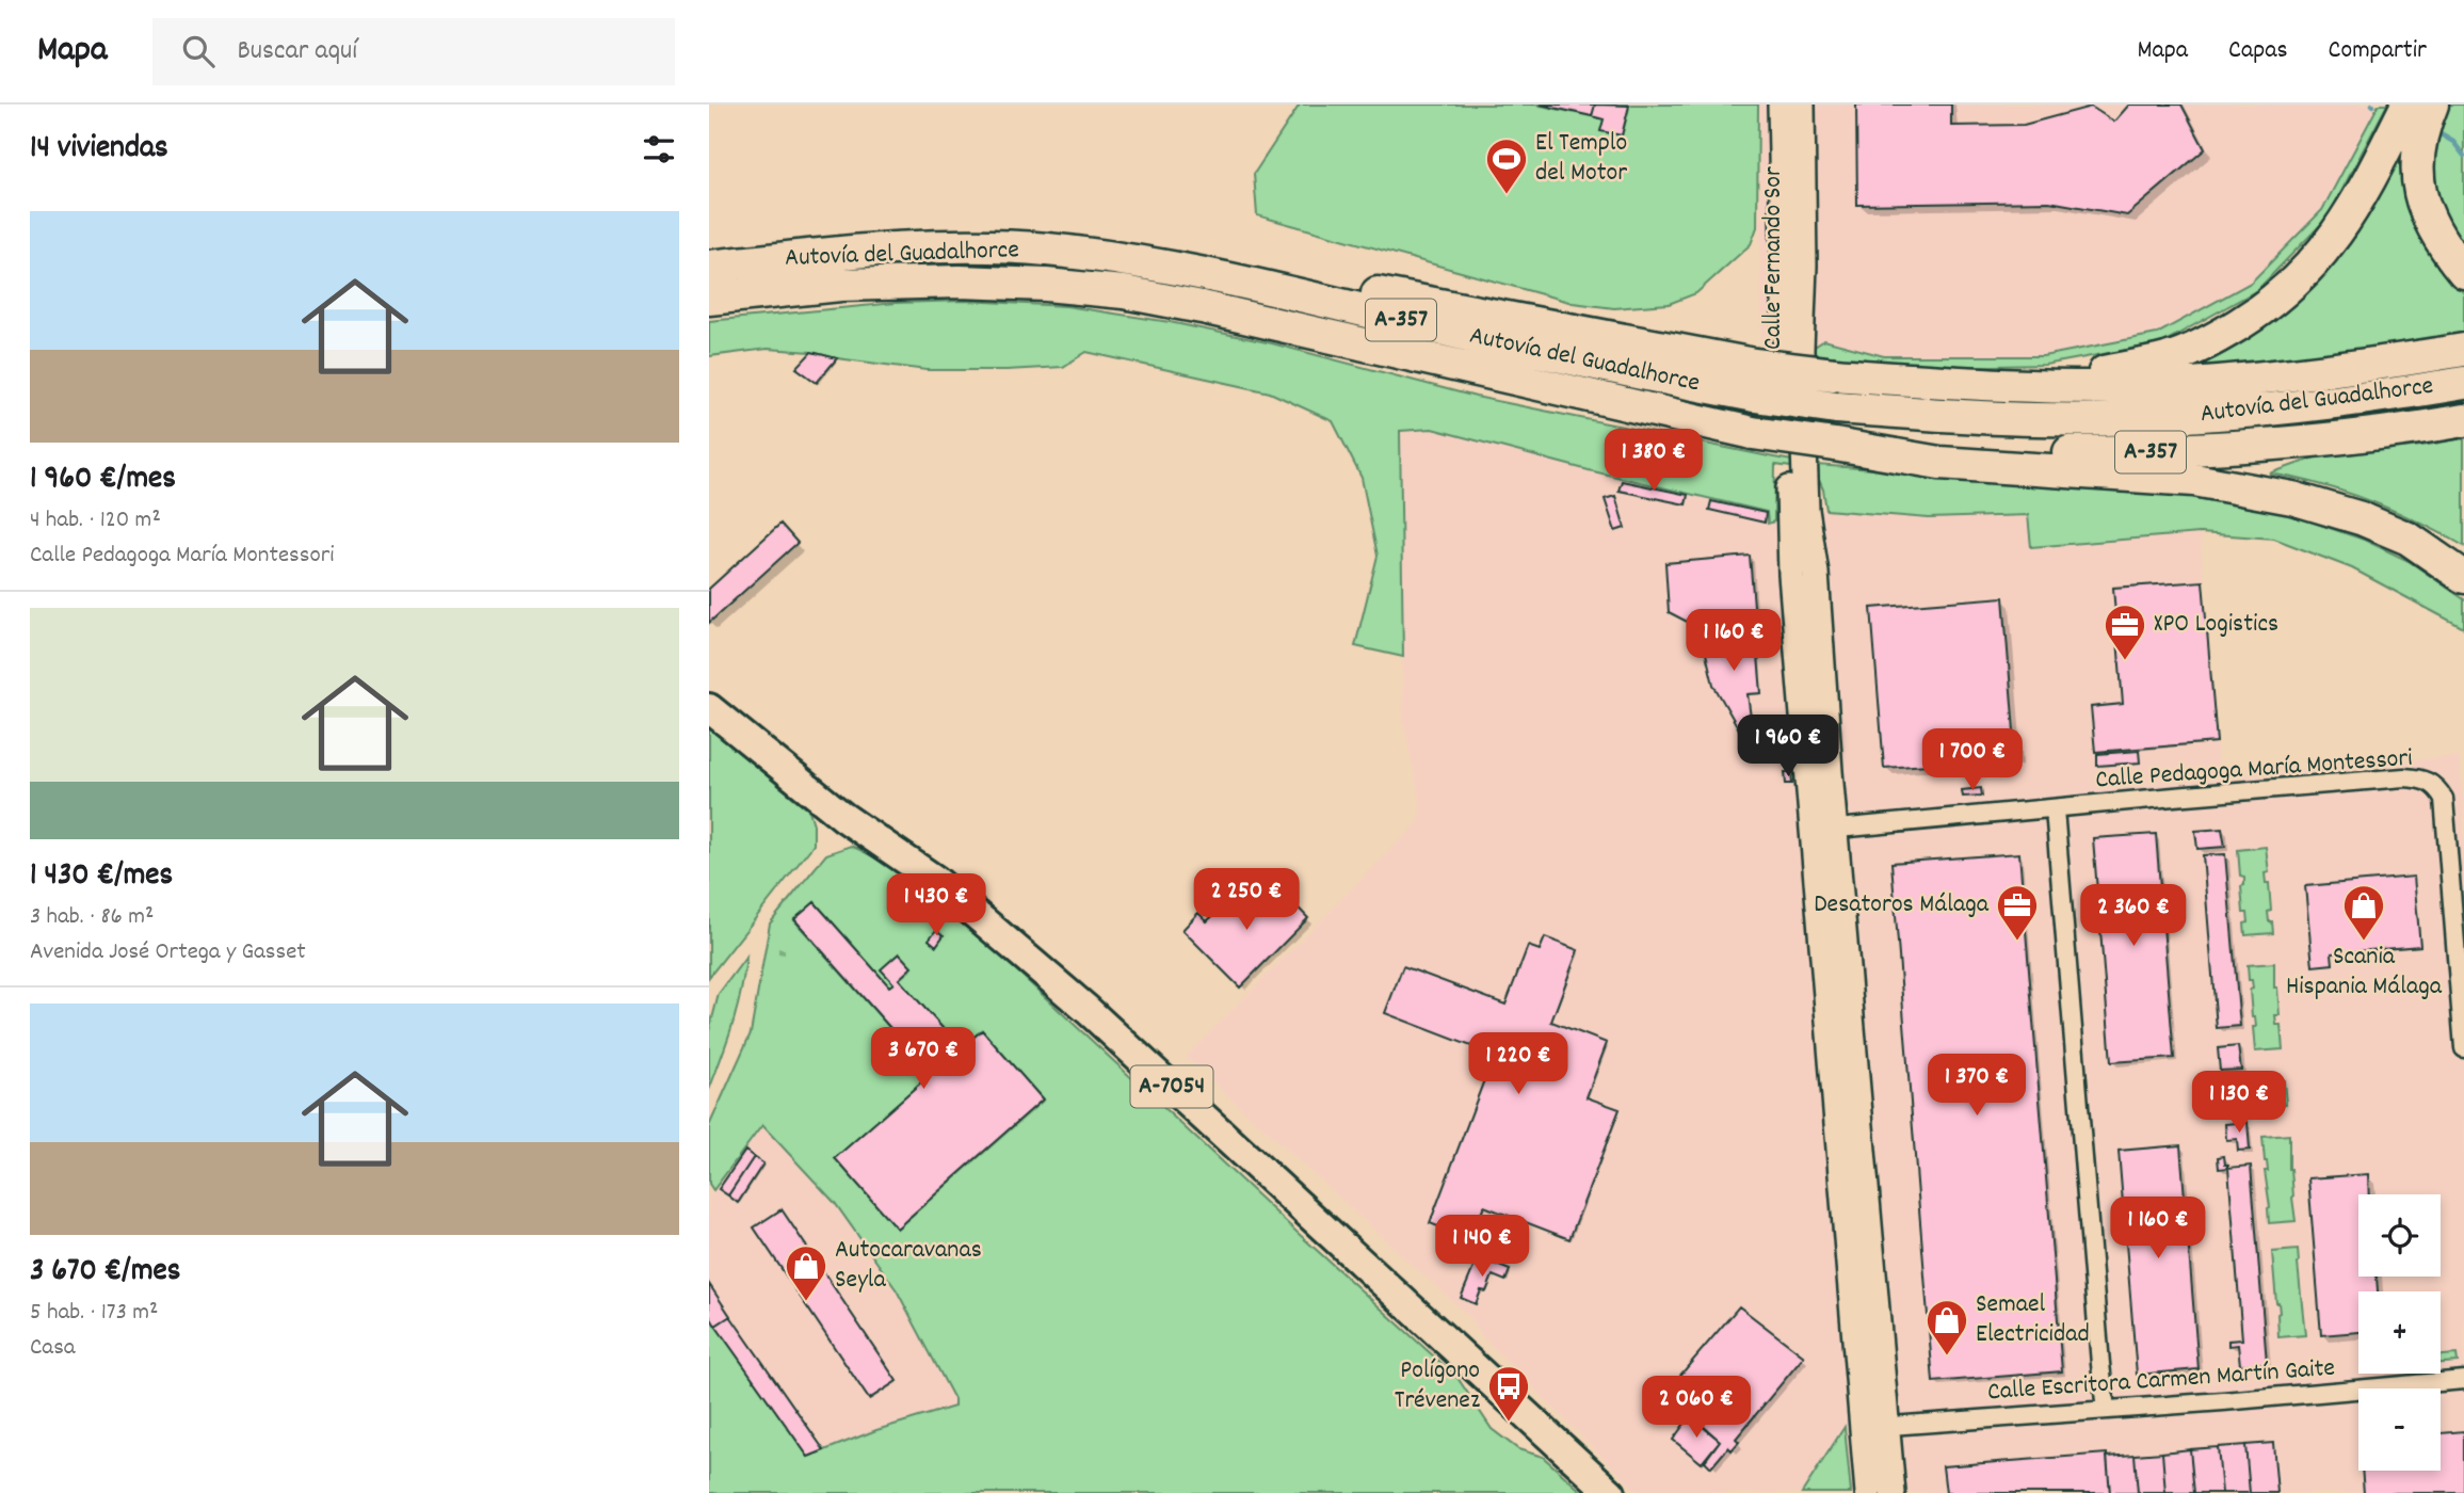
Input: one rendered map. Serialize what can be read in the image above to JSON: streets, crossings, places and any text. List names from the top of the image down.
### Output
{
  "streets": {
    "highway": ["Autovía del Guadalhorce", "A-357"],
    "main road": ["A-7054"],
    "street": ["Calle Fernando Sor", "Calle Pedagoga María Montessori", "Calle Escritora Carmen Martín Gaite"]
  },
  "places": {
    "sports": ["El Templo del Motor"],
    "office": ["XPO Logistics", "Desatoros Málaga"],
    "shop": ["Scania Hispania Málaga", "Autocaravanas Seyla", "Semael Electricidad"],
    "bus stop": ["Polígono Trévenez"]
  },
  "page": {
    "header": "Mapa",
    "search": "Buscar aquí",
    "nav": ["Mapa", "Capas", "Compartir"],
    "heading": "14 viviendas",
    "list": [
      {
        "name": "1 960 €/mes",
        "note": "4 hab. · 120 m² · Calle Pedagoga María Montessori"
      },
      {
        "name": "1 430 €/mes",
        "note": "3 hab. · 86 m² · Avenida José Ortega y Gasset"
      },
      {
        "name": "3 670 €/mes",
        "note": "5 hab. · 173 m² · Casa"
      }
    ],
    "price": [
      "1 380 €",
      "1 160 €",
      "1 960 €",
      "1 700 €",
      "2 250 €",
      "1 430 €",
      "2 360 €",
      "3 670 €",
      "1 220 €",
      "1 370 €",
      "1 130 €",
      "1 160 €",
      "1 140 €",
      "2 060 €"
    ],
    "map_buttons": ["+", "−"]
  }
}
